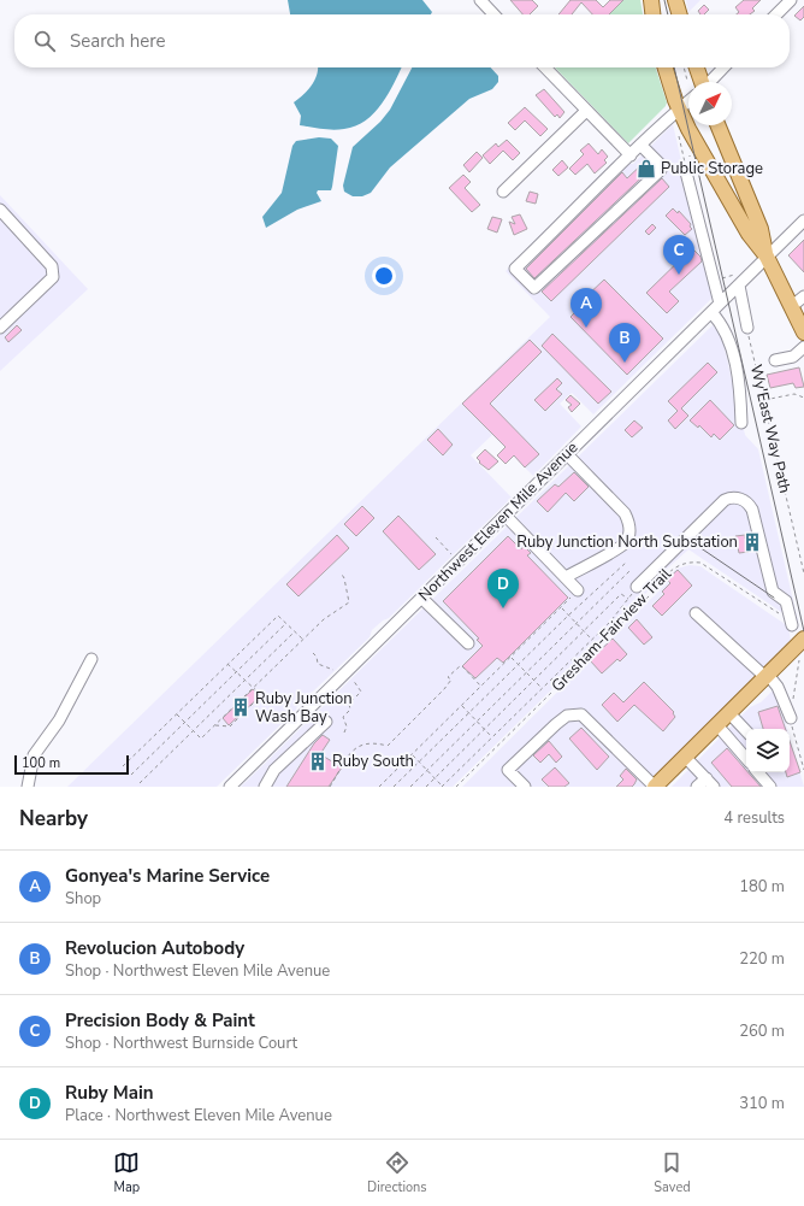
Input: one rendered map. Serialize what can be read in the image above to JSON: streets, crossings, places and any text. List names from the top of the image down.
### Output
{
  "streets": {
    "street": ["Northwest Eleven Mile Avenue"],
    "path": ["Wy'East Way Path", "Gresham-Fairview Trail"]
  },
  "places": {
    "shop": ["Public Storage"],
    "building": ["Ruby Junction North Substation", "Ruby Junction Wash Bay", "Ruby South"]
  },
  "scale_bar": "100 m",
  "north": "top right",
  "page": {
    "search": "Search here",
    "pins": [
      "C",
      "A",
      "B",
      "D"
    ],
    "scale": "100 m",
    "heading": ["Nearby", "4 results"],
    "list": [
      {
        "mark": "A",
        "name": "Gonyea's Marine Service",
        "note": "Shop",
        "value": "180 m"
      },
      {
        "mark": "B",
        "name": "Revolucion Autobody",
        "note": "Shop · Northwest Eleven Mile Avenue",
        "value": "220 m"
      },
      {
        "mark": "C",
        "name": "Precision Body & Paint",
        "note": "Shop · Northwest Burnside Court",
        "value": "260 m"
      },
      {
        "mark": "D",
        "name": "Ruby Main",
        "note": "Place · Northwest Eleven Mile Avenue",
        "value": "310 m"
      }
    ],
    "nav": ["Map", "Directions", "Saved"]
  }
}
